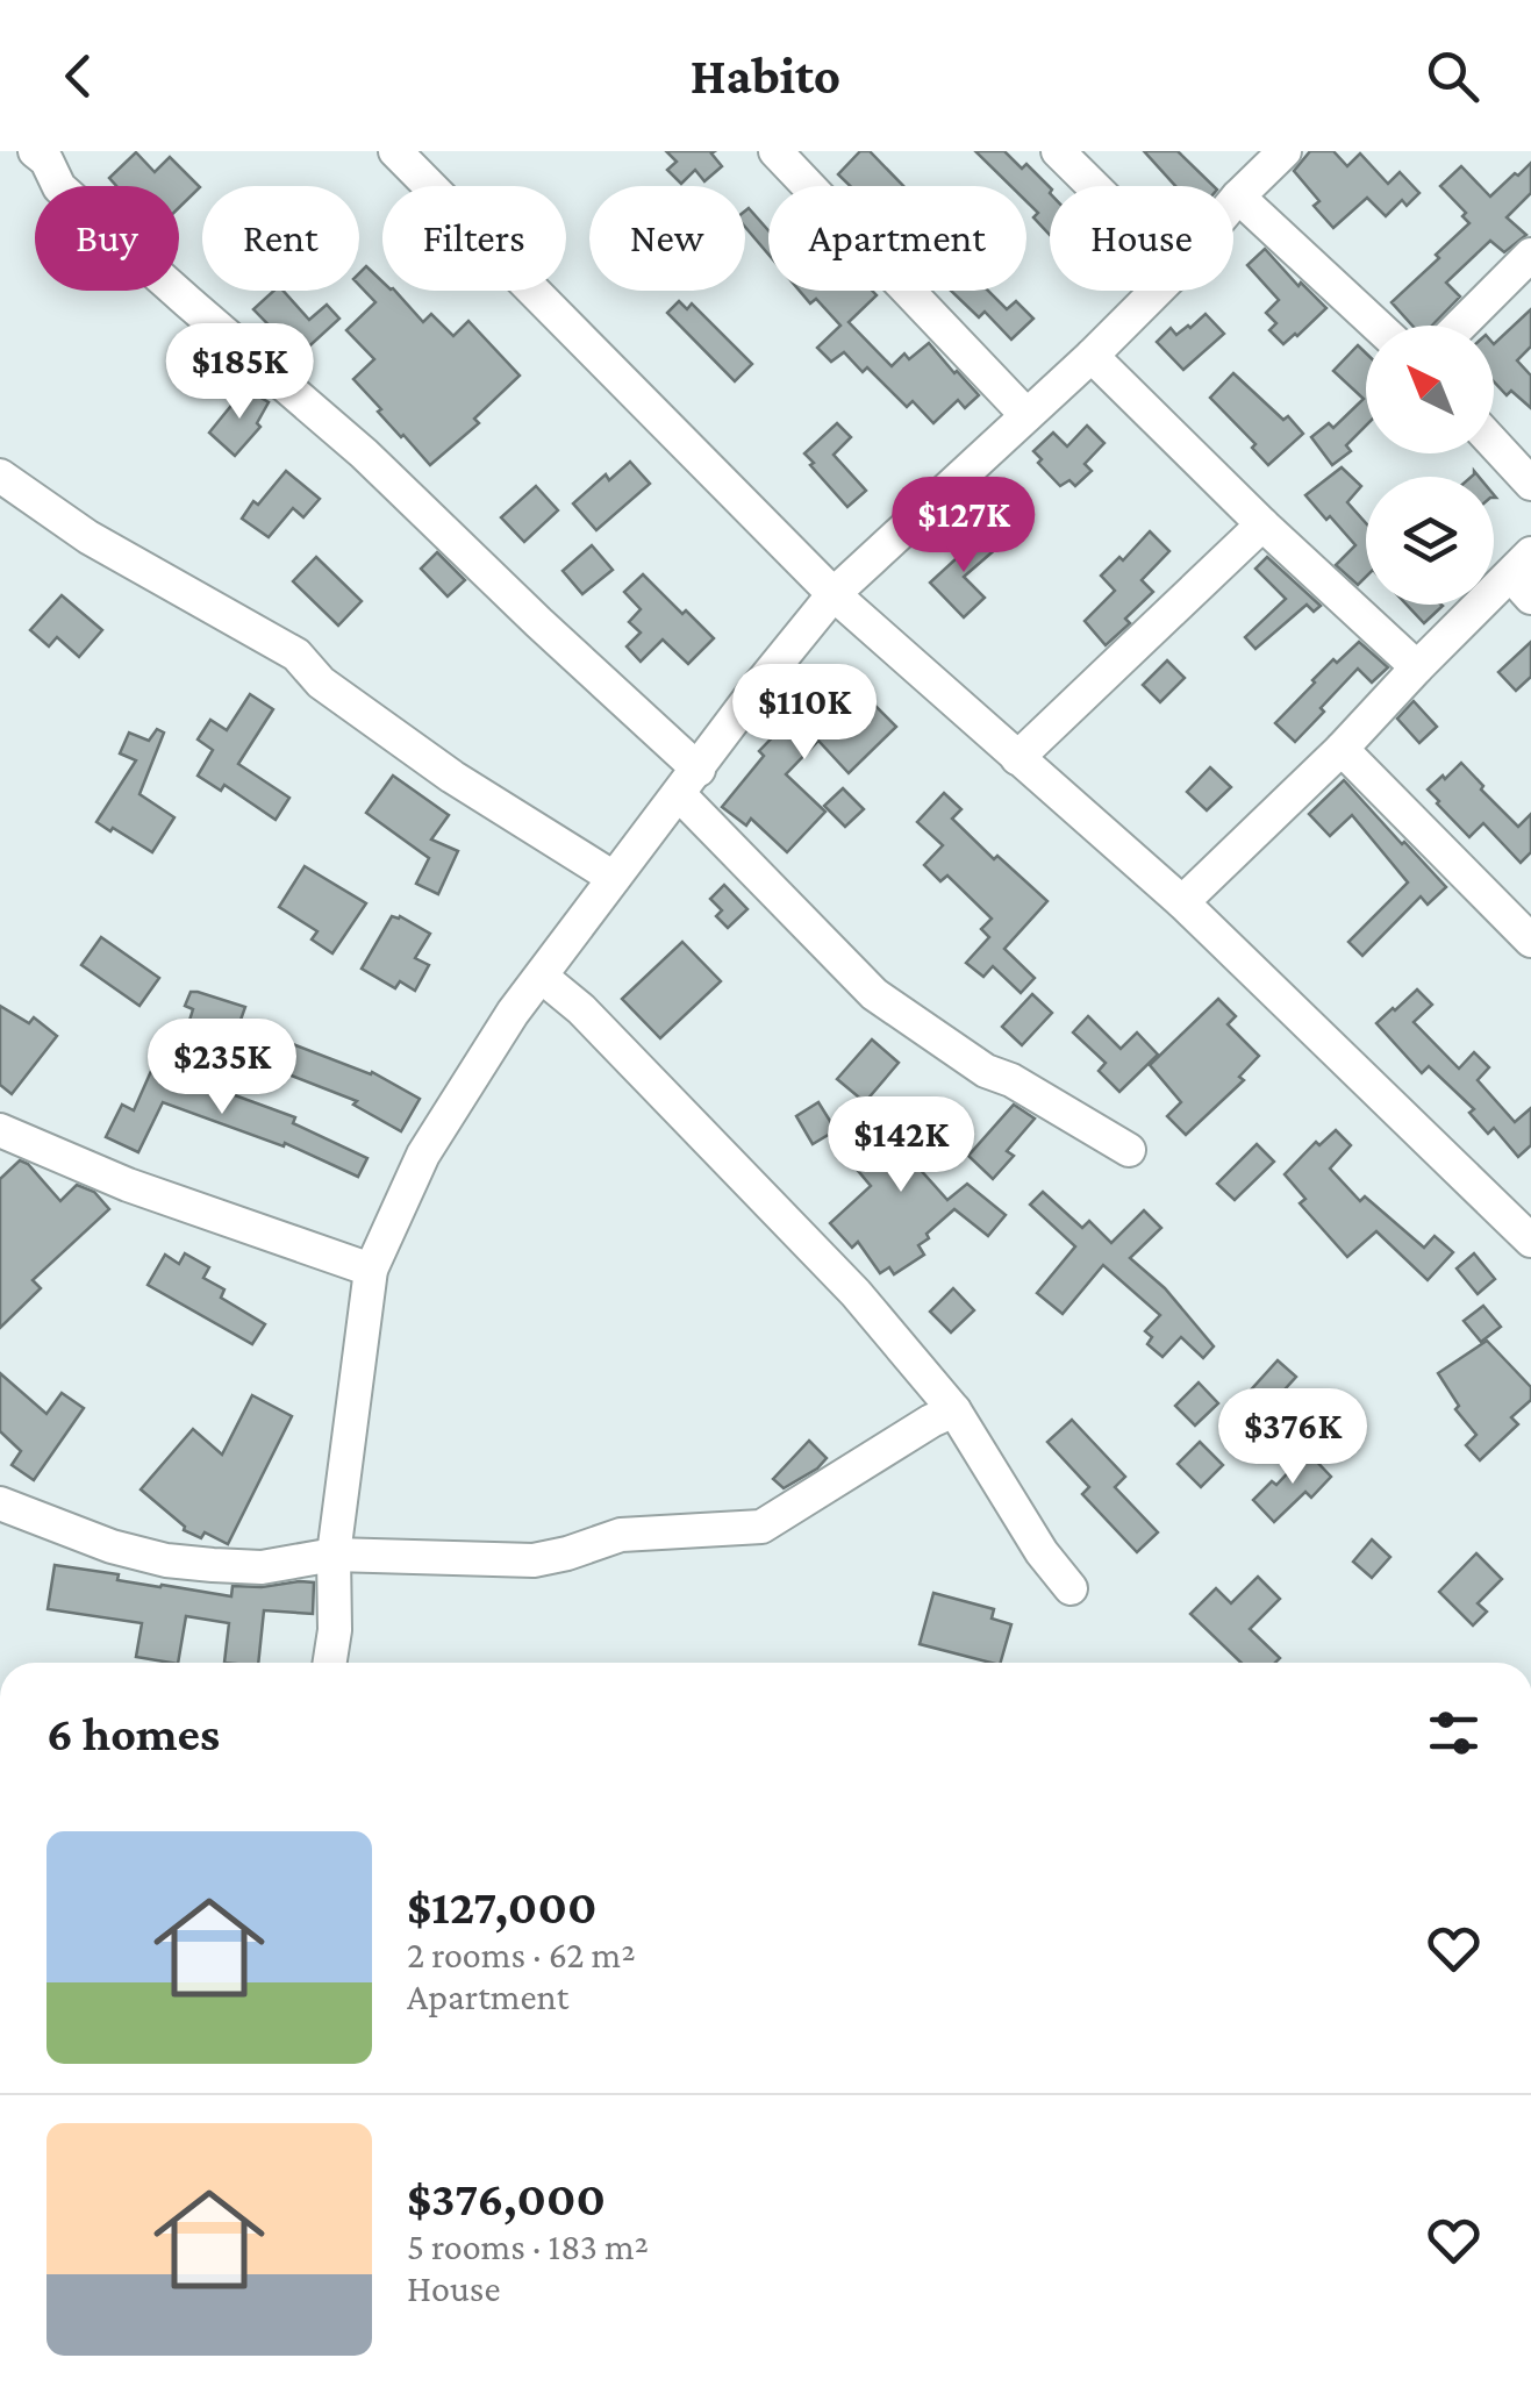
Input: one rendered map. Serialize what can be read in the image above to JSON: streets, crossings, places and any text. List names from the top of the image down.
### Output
{
  "north": "top left",
  "page": {
    "header": "Habito",
    "chip": [
      "Buy",
      "Rent",
      "Filters",
      "New",
      "Apartment",
      "House"
    ],
    "price": [
      "$185K",
      "$127K",
      "$110K",
      "$235K",
      "$142K",
      "$376K"
    ],
    "heading": "6 homes",
    "list": [
      {
        "name": "$127,000",
        "note": "2 rooms · 62 m² · Apartment"
      },
      {
        "name": "$376,000",
        "note": "5 rooms · 183 m² · House"
      }
    ]
  }
}
